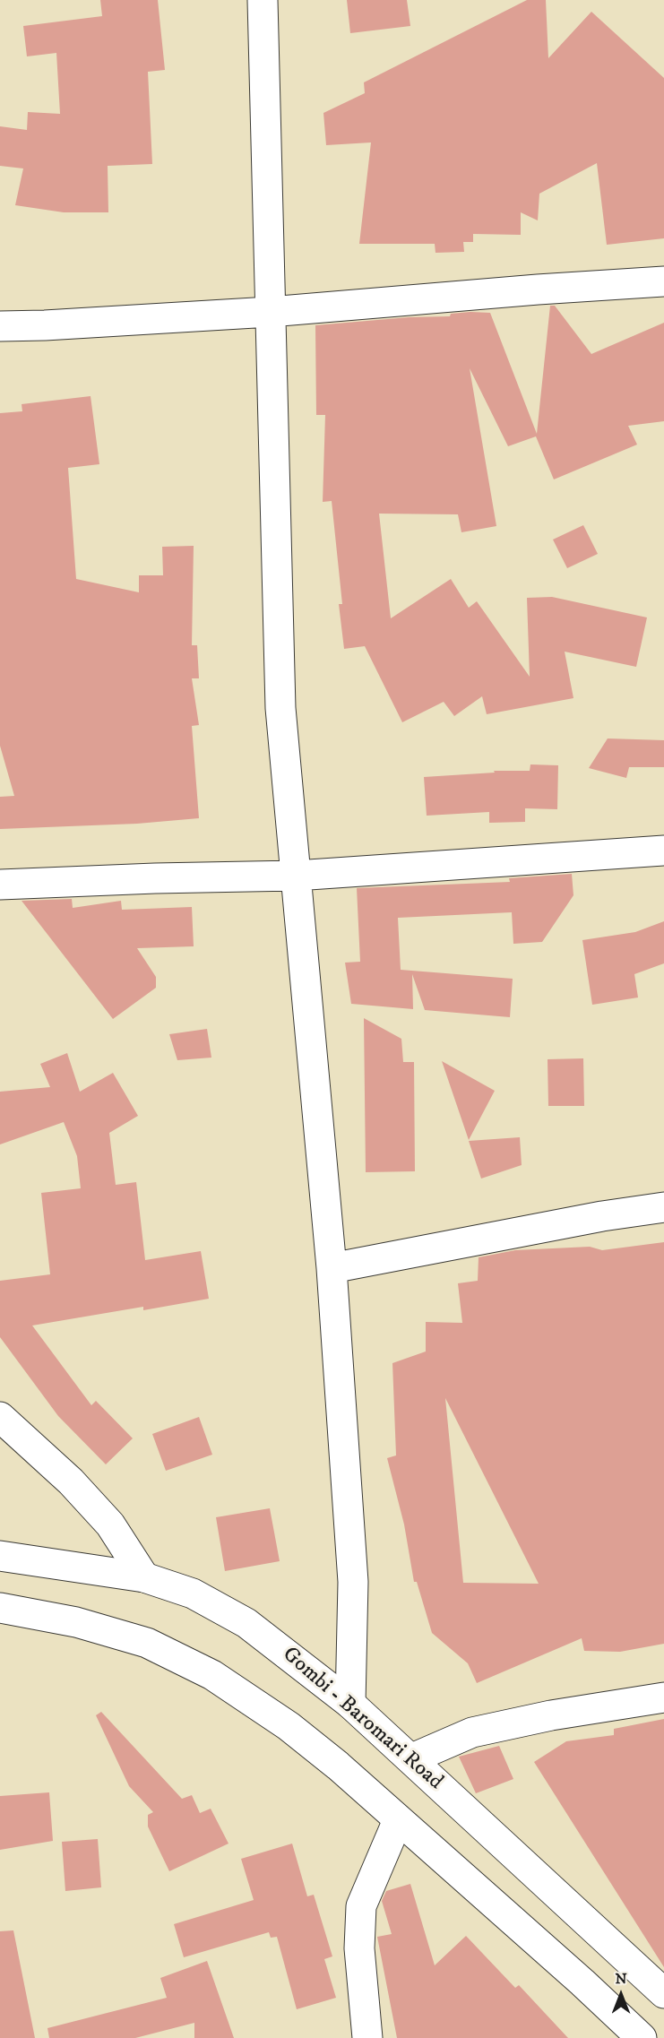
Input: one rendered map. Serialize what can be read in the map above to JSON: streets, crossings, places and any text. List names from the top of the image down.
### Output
{
  "streets": {
    "street": ["Gombi - Baromari Road"]
  },
  "north": "top"
}
